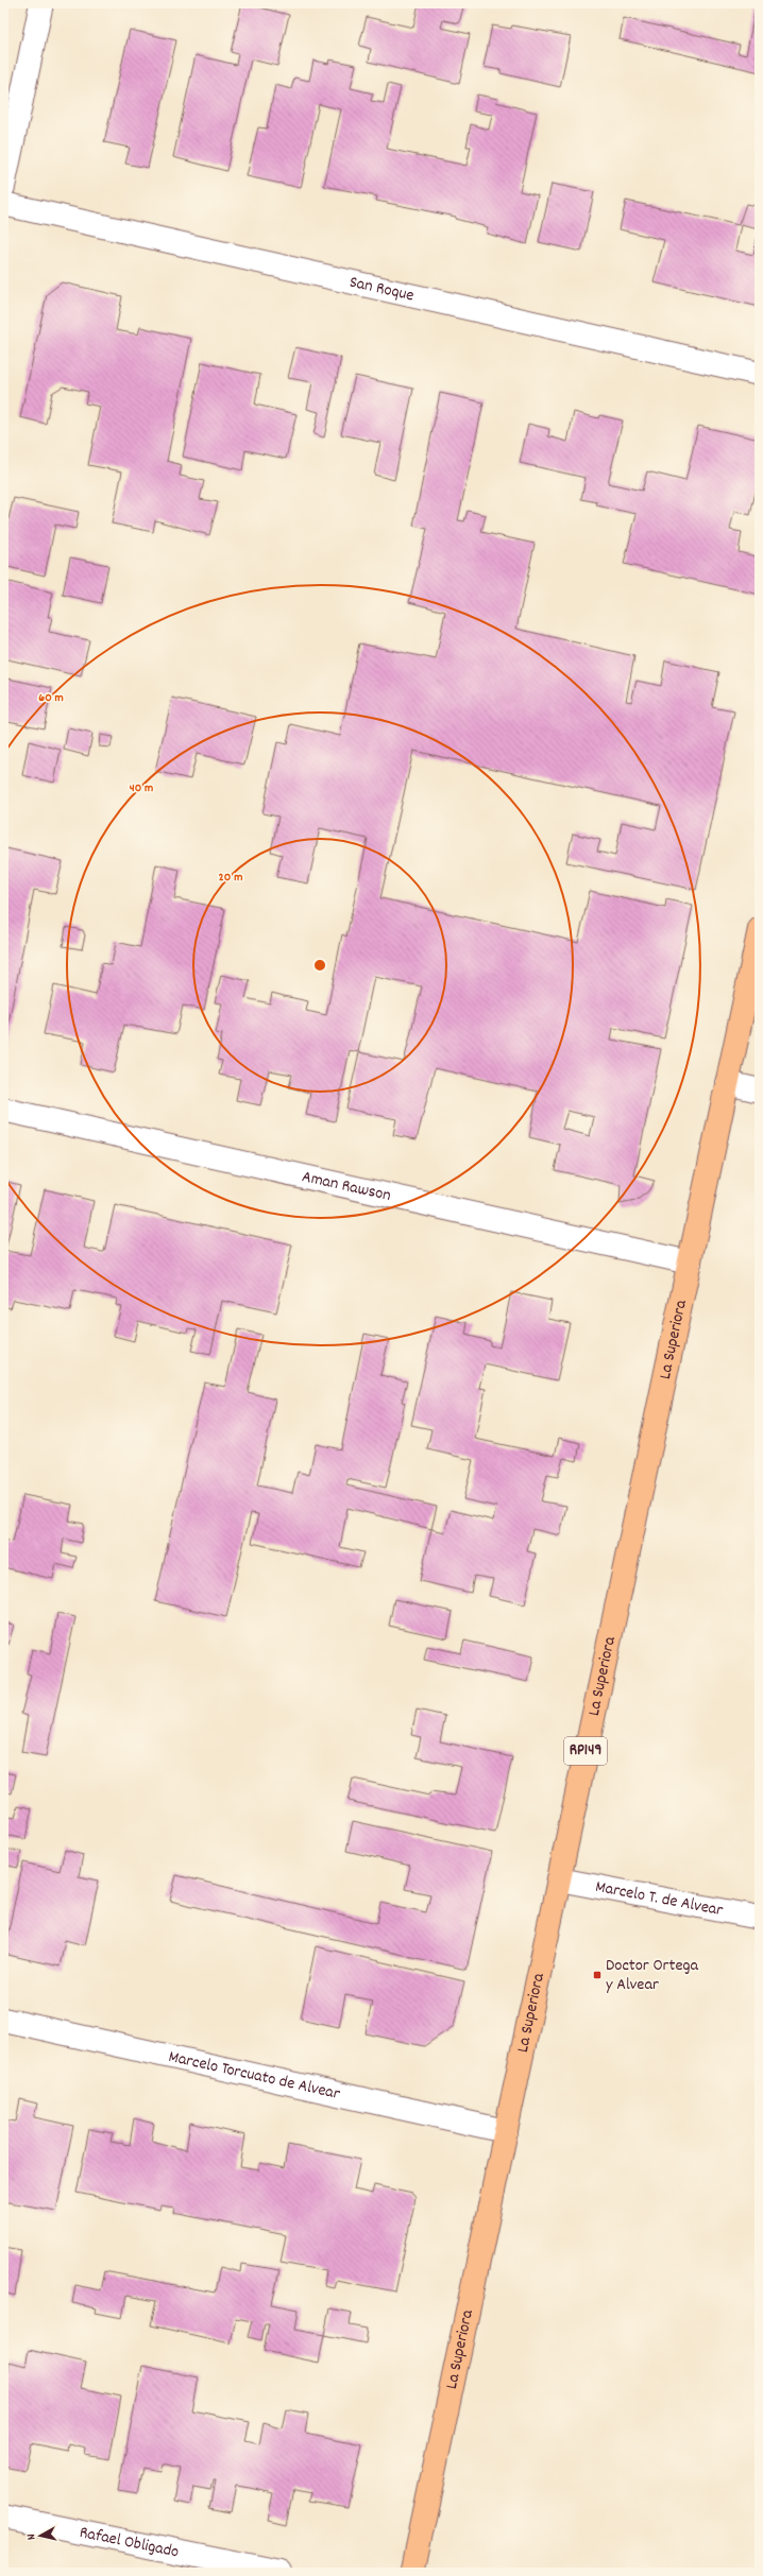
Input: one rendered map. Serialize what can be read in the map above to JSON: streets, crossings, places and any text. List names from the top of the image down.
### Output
{
  "streets": {
    "main road": ["La Superiora", "RP149"],
    "street": [
      "San Roque",
      "Aman Rawson",
      "Marcelo T. de Alvear",
      "Marcelo Torcuato de Alvear",
      "Rafael Obligado"
    ]
  },
  "crossings": [
    ["Aman Rawson", "La Superiora"],
    ["La Superiora", "Marcelo T. de Alvear"],
    ["La Superiora", "Marcelo Torcuato de Alvear"]
  ],
  "places": {
    "transit": ["Doctor Ortega y Alvear"]
  },
  "north": "left",
  "rings": ["60 m", "40 m", "20 m"]
}
